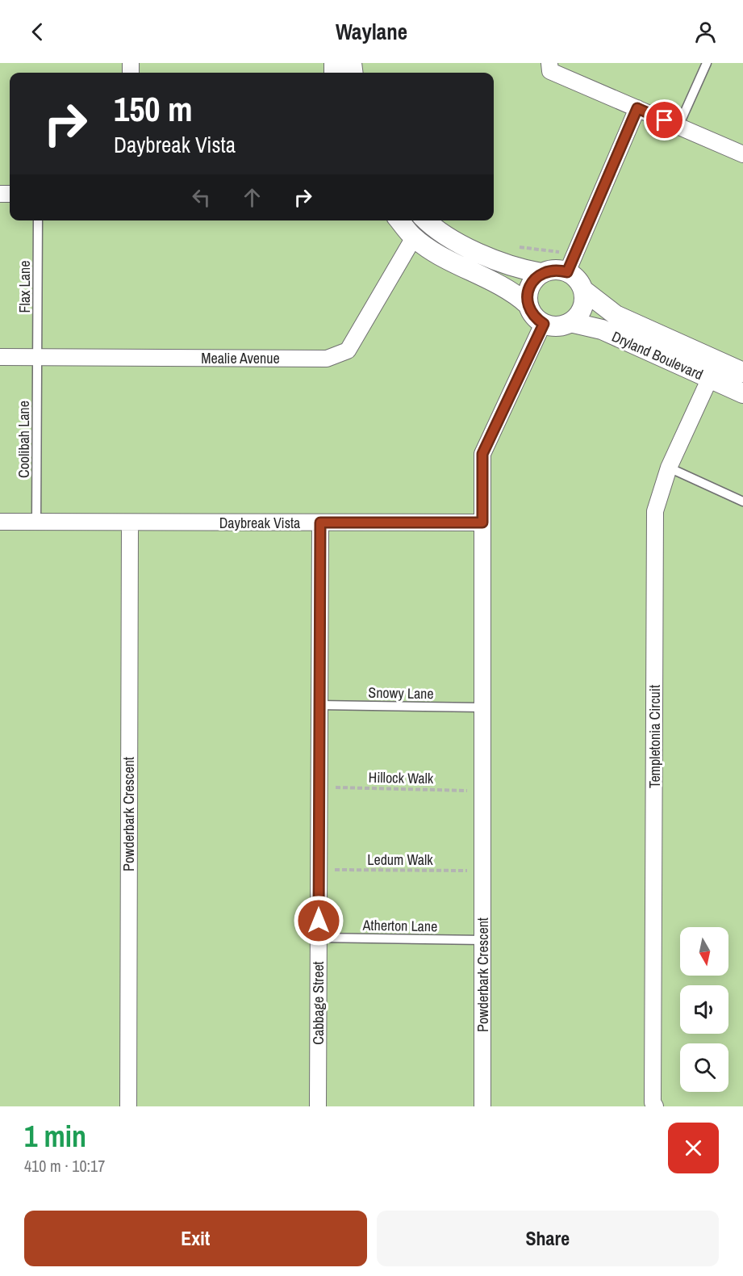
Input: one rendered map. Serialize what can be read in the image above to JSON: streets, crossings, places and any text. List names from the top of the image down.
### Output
{
  "streets": {
    "street": [
      "Dryland Boulevard",
      "Mealie Avenue",
      "Daybreak Vista",
      "Templetonia Circuit",
      "Powderbark Crescent",
      "Cabbage Street"
    ],
    "lane": [
      "Flax Lane",
      "Coolibah Lane",
      "Snowy Lane",
      "Atherton Lane"
    ],
    "path": ["Hillock Walk", "Ledum Walk"]
  },
  "crossings": [
    ["Flax Lane", "Mealie Avenue"],
    ["Flax Lane", "Coolibah Lane"],
    ["Dryland Boulevard", "Templetonia Circuit"],
    ["Mealie Avenue", "Coolibah Lane"],
    ["Coolibah Lane", "Daybreak Vista"],
    ["Daybreak Vista", "Powderbark Crescent"],
    ["Daybreak Vista", "Cabbage Street"],
    ["Snowy Lane", "Powderbark Crescent"],
    ["Snowy Lane", "Cabbage Street"],
    ["Hillock Walk", "Powderbark Crescent"],
    ["Hillock Walk", "Cabbage Street"],
    ["Powderbark Crescent", "Ledum Walk"],
    ["Powderbark Crescent", "Atherton Lane"],
    ["Ledum Walk", "Cabbage Street"],
    ["Atherton Lane", "Cabbage Street"]
  ],
  "north": "bottom",
  "page": {
    "header": "Waylane",
    "turn": ["150 m", "Daybreak Vista"],
    "heading": ["1 min", "410 m · 10:17"],
    "buttons": ["Exit", "Share"]
  }
}
